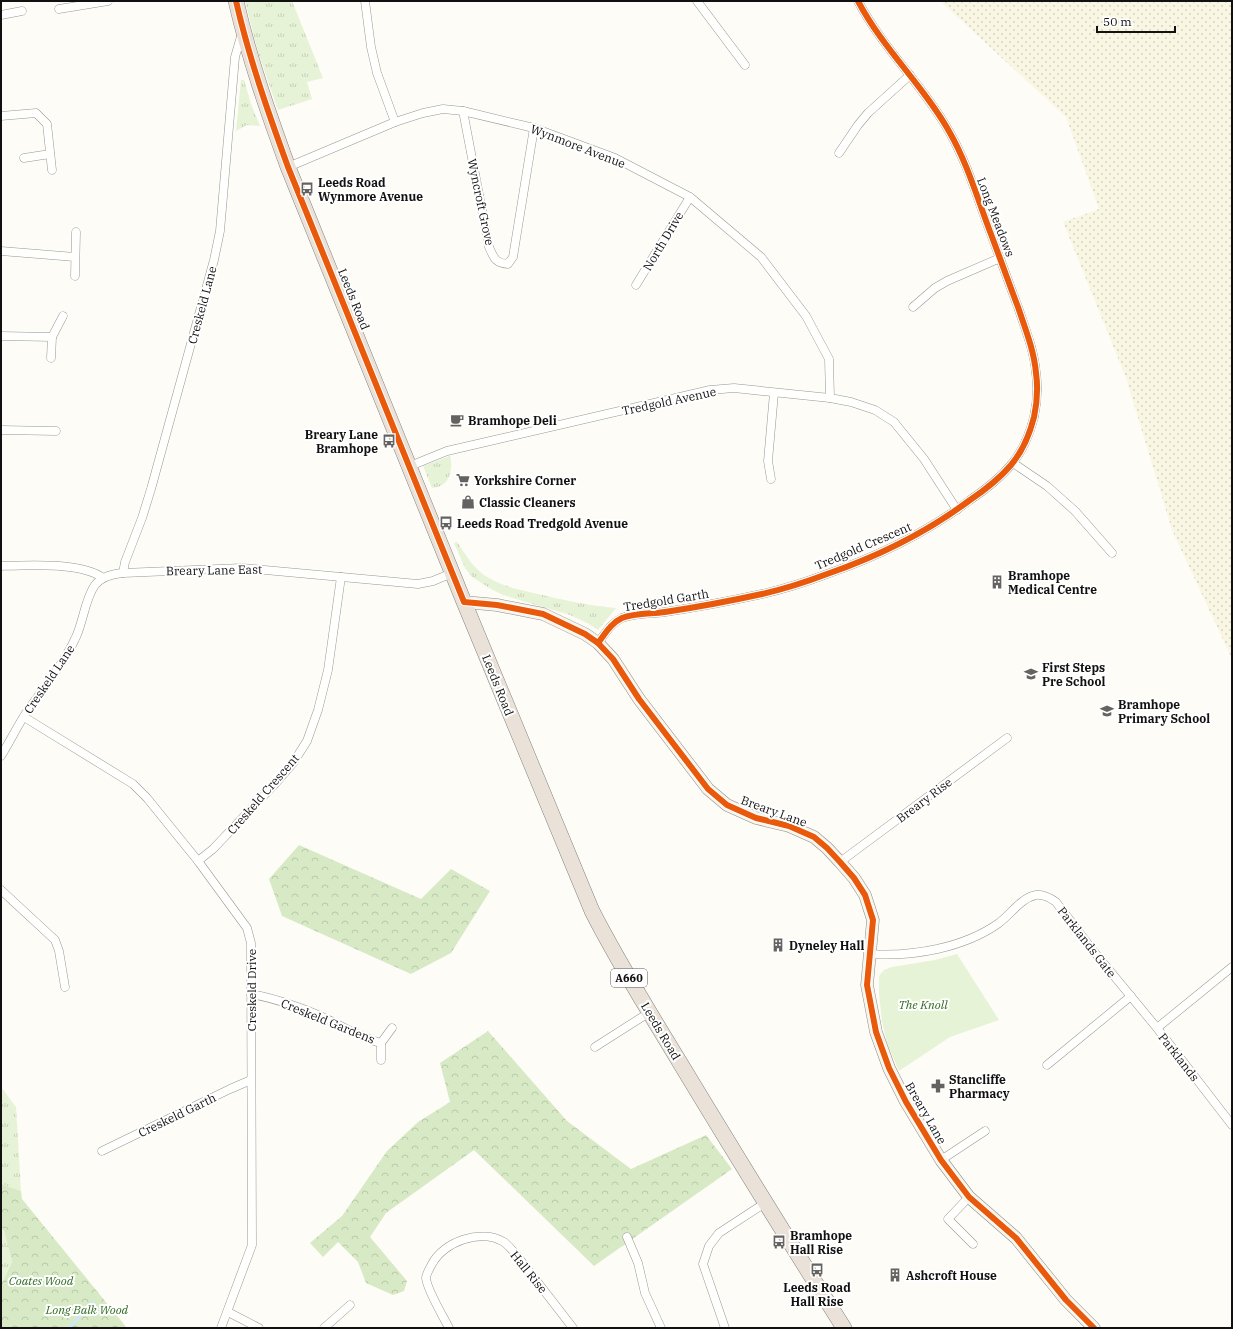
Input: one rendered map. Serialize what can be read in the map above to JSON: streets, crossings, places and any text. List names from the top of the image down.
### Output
{
  "streets": {
    "highway": ["Leeds Road", "A660"],
    "street": [
      "Wynmore Avenue",
      "Wyncroft Grove",
      "Long Meadows",
      "North Drive",
      "Creskeld Lane",
      "Tredgold Avenue",
      "Tredgold Crescent",
      "Breary Lane East",
      "Tredgold Garth",
      "Creskeld Crescent",
      "Breary Rise",
      "Breary Lane",
      "Parklands Gate",
      "Creskeld Drive",
      "Creskeld Gardens",
      "Parklands",
      "Creskeld Garth",
      "Hall Rise"
    ]
  },
  "crossings": [
    ["Wynmore Avenue", "Wyncroft Grove"],
    ["Wynmore Avenue", "North Drive"],
    ["Wynmore Avenue", "Leeds Road"],
    ["Wynmore Avenue", "Tredgold Avenue"],
    ["Long Meadows", "Tredgold Crescent"],
    ["Leeds Road", "Creskeld Lane"],
    ["Leeds Road", "Tredgold Avenue"],
    ["Leeds Road", "Breary Lane East"],
    ["Leeds Road", "Breary Lane"],
    ["Creskeld Lane", "Breary Lane East"],
    ["Creskeld Lane", "Creskeld Drive"],
    ["Tredgold Avenue", "Tredgold Crescent"],
    ["Tredgold Crescent", "Tredgold Garth"],
    ["Breary Lane East", "Creskeld Crescent"],
    ["Tredgold Garth", "Breary Lane"],
    ["Creskeld Crescent", "Creskeld Drive"],
    ["Breary Rise", "Breary Lane"],
    ["Breary Lane", "Parklands Gate"],
    ["Parklands Gate", "Parklands"],
    ["Creskeld Drive", "Creskeld Gardens"],
    ["Creskeld Drive", "Creskeld Garth"]
  ],
  "parks": ["The Knoll", "Coates Wood", "Long Balk Wood"],
  "places": {
    "bus stop": [
      "Leeds Road Wynmore Avenue",
      "Breary Lane Bramhope",
      "Leeds Road Tredgold Avenue",
      "Bramhope Hall Rise",
      "Leeds Road Hall Rise"
    ],
    "cafe": ["Bramhope Deli"],
    "supermarket": ["Yorkshire Corner"],
    "shop": ["Classic Cleaners"],
    "building": ["Bramhope Medical Centre", "Dyneley Hall", "Ashcroft House"],
    "school or university": ["First Steps Pre School", "Bramhope Primary School"],
    "pharmacy": ["Stancliffe Pharmacy"]
  },
  "scale_bar": "50 m"
}
